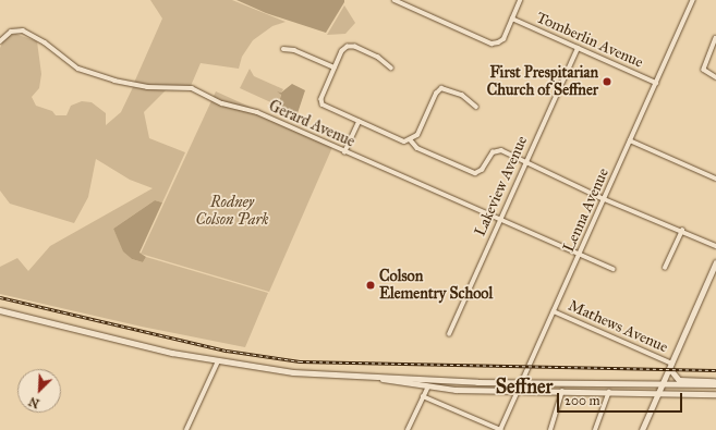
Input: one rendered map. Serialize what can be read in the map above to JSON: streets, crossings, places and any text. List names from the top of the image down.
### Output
{
  "streets": {
    "street": [
      "Tomberlin Avenue",
      "Gerard Avenue",
      "Lakeview Avenue",
      "Lenna Avenue",
      "Mathews Avenue"
    ]
  },
  "crossings": [
    ["Tomberlin Avenue", "Lakeview Avenue"],
    ["Tomberlin Avenue", "Lenna Avenue"],
    ["Gerard Avenue", "Lakeview Avenue"],
    ["Gerard Avenue", "Lenna Avenue"],
    ["Lenna Avenue", "Mathews Avenue"]
  ],
  "districts": ["Seffner"],
  "parks": ["Rodney Colson Park"],
  "places": ["First Prespitarian Church of Seffner", "Colson Elementry School"],
  "scale_bar": "200 m",
  "north": "bottom left"
}
